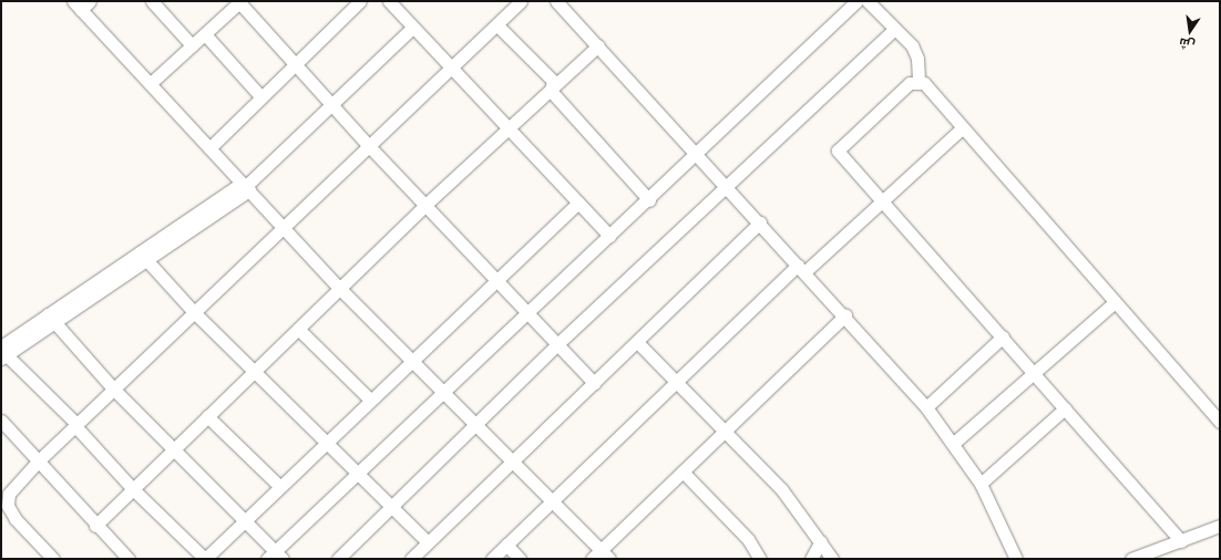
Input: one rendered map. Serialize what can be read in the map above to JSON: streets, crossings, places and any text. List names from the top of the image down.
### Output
{
  "north": "bottom"
}
